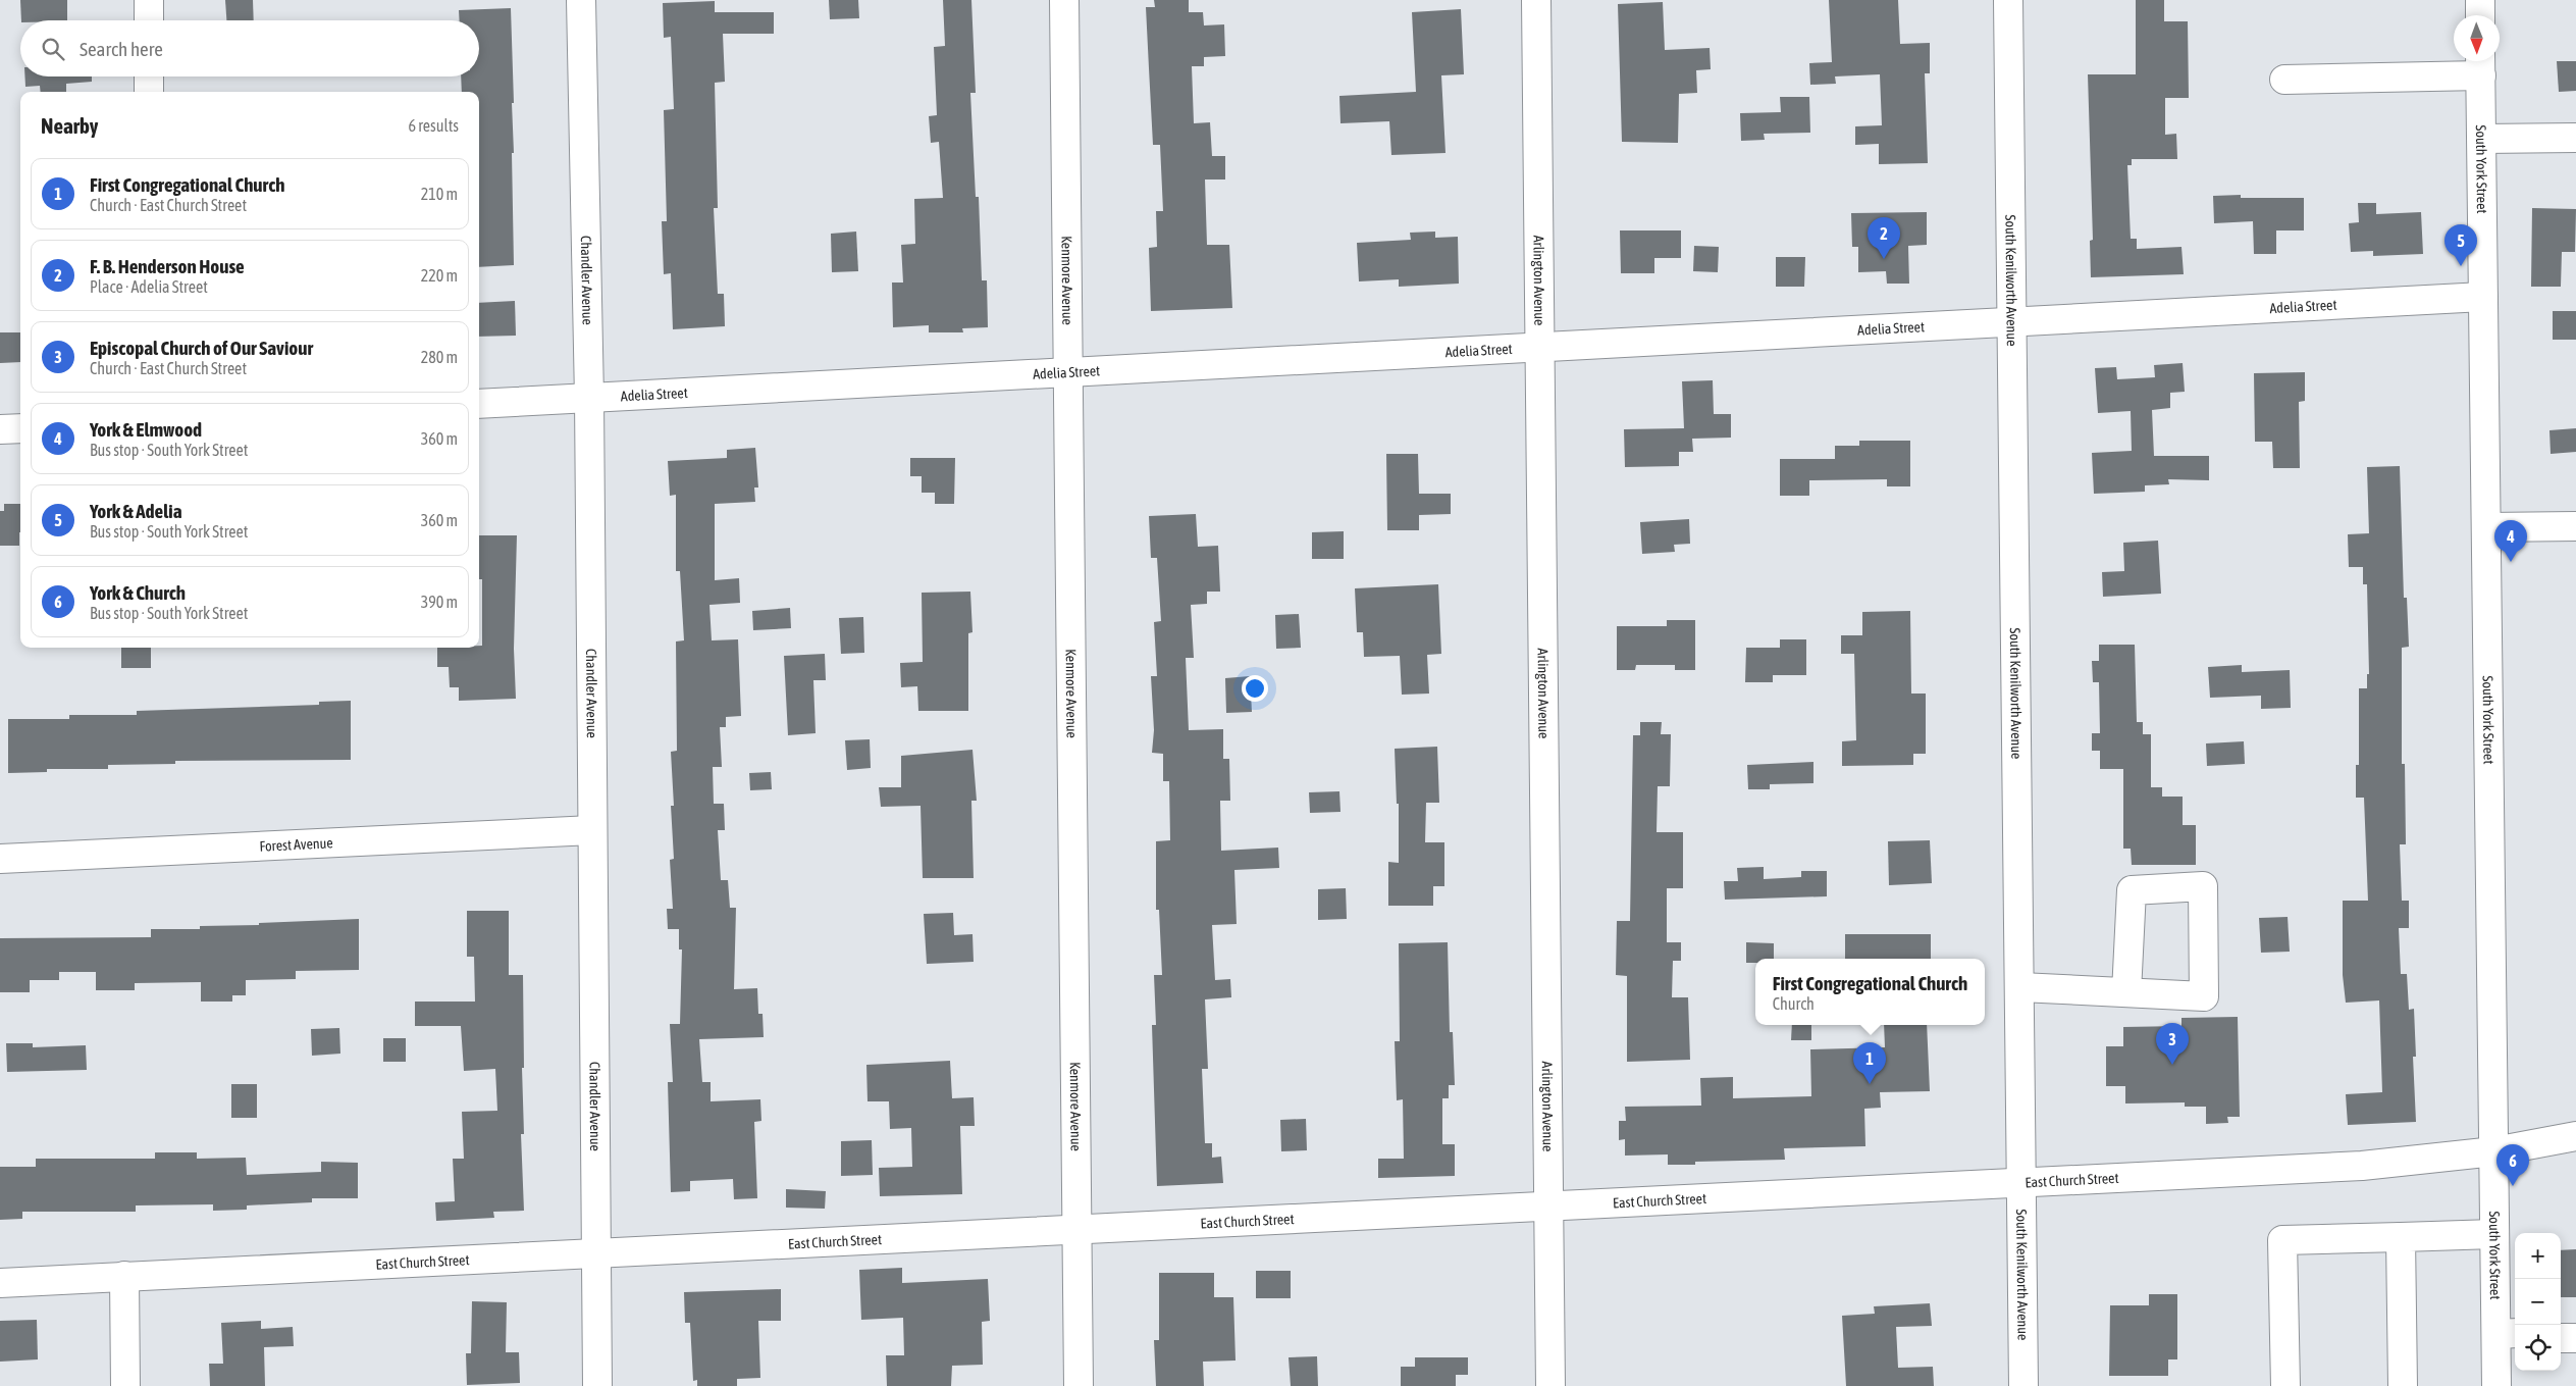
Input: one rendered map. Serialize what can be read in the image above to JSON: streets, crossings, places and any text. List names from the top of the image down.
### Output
{
  "streets": {
    "street": [
      "South York Street",
      "Chandler Avenue",
      "Kenmore Avenue",
      "Arlington Avenue",
      "South Kenilworth Avenue",
      "Adelia Street",
      "Forest Avenue",
      "East Church Street"
    ]
  },
  "crossings": [
    ["South York Street", "Adelia Street"],
    ["South York Street", "East Church Street"],
    ["Chandler Avenue", "Adelia Street"],
    ["Chandler Avenue", "Forest Avenue"],
    ["Chandler Avenue", "East Church Street"],
    ["Kenmore Avenue", "Adelia Street"],
    ["Kenmore Avenue", "East Church Street"],
    ["Arlington Avenue", "Adelia Street"],
    ["Arlington Avenue", "East Church Street"],
    ["South Kenilworth Avenue", "Adelia Street"],
    ["South Kenilworth Avenue", "East Church Street"]
  ],
  "north": "bottom",
  "page": {
    "search": "Search here",
    "heading": ["Nearby", "6 results"],
    "list": [
      {
        "mark": "1",
        "name": "First Congregational Church",
        "note": "Church · East Church Street",
        "value": "210 m"
      },
      {
        "mark": "2",
        "name": "F. B. Henderson House",
        "note": "Place · Adelia Street",
        "value": "220 m"
      },
      {
        "mark": "3",
        "name": "Episcopal Church of Our Saviour",
        "note": "Church · East Church Street",
        "value": "280 m"
      },
      {
        "mark": "4",
        "name": "York & Elmwood",
        "note": "Bus stop · South York Street",
        "value": "360 m"
      },
      {
        "mark": "5",
        "name": "York & Adelia",
        "note": "Bus stop · South York Street",
        "value": "360 m"
      },
      {
        "mark": "6",
        "name": "York & Church",
        "note": "Bus stop · South York Street",
        "value": "390 m"
      }
    ],
    "pins": [
      "2",
      "5",
      "4",
      "3",
      "1",
      "6"
    ],
    "popup": ["First Congregational Church", "Church"],
    "map_buttons": ["+", "−"]
  }
}
